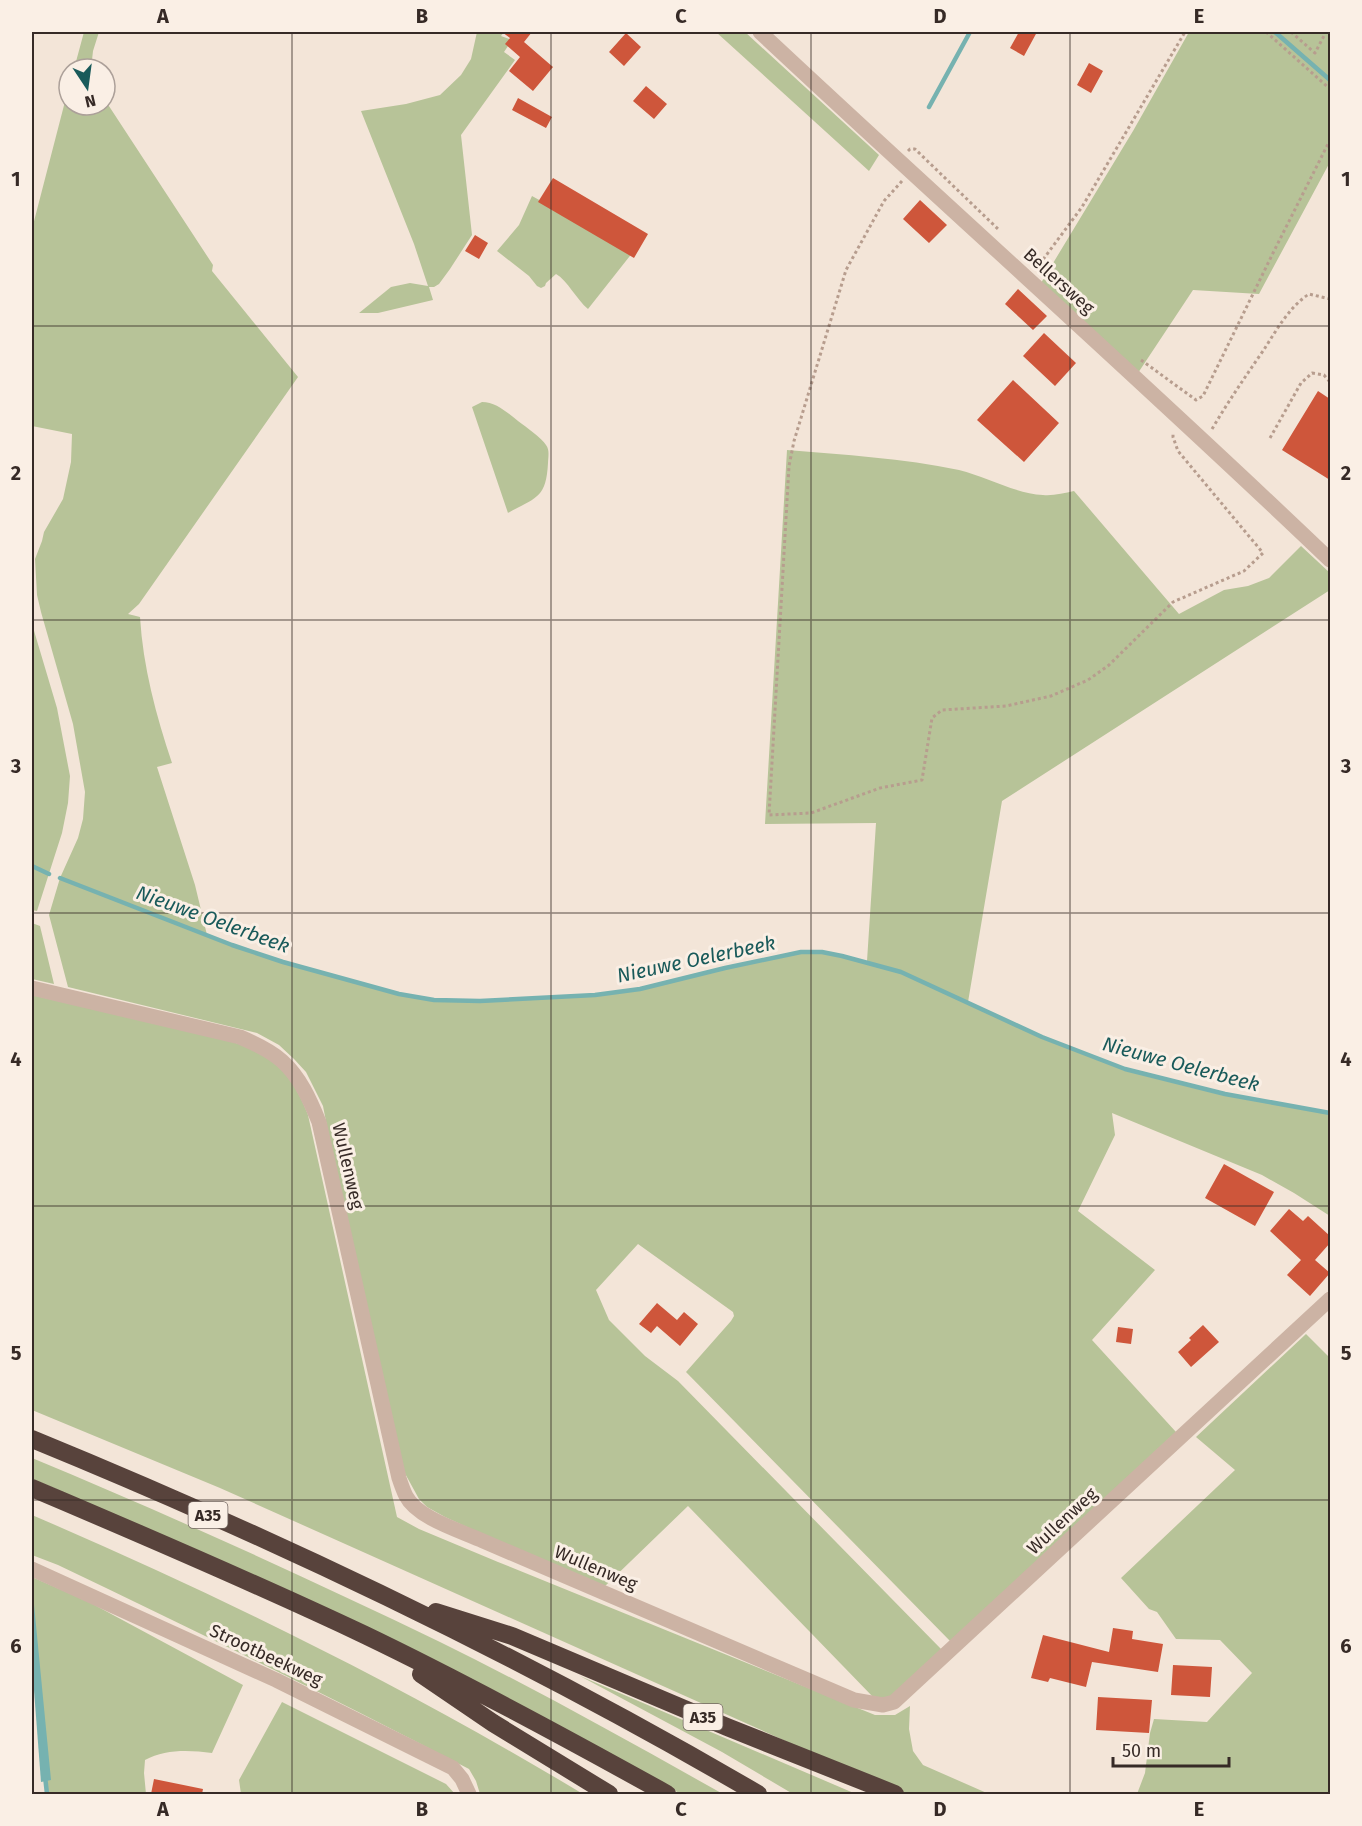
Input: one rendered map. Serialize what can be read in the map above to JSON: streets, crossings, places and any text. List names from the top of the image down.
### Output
{
  "streets": {
    "highway": ["A35"],
    "street": ["Bellersweg", "Wullenweg", "Strootbeekweg"]
  },
  "water": ["Nieuwe Oelerbeek"],
  "scale_bar": "50 m",
  "north": "bottom",
  "grid": {
    "columns": [
      "A",
      "B",
      "C",
      "D",
      "E"
    ],
    "rows": [
      "1",
      "2",
      "3",
      "4",
      "5",
      "6"
    ]
  }
}
